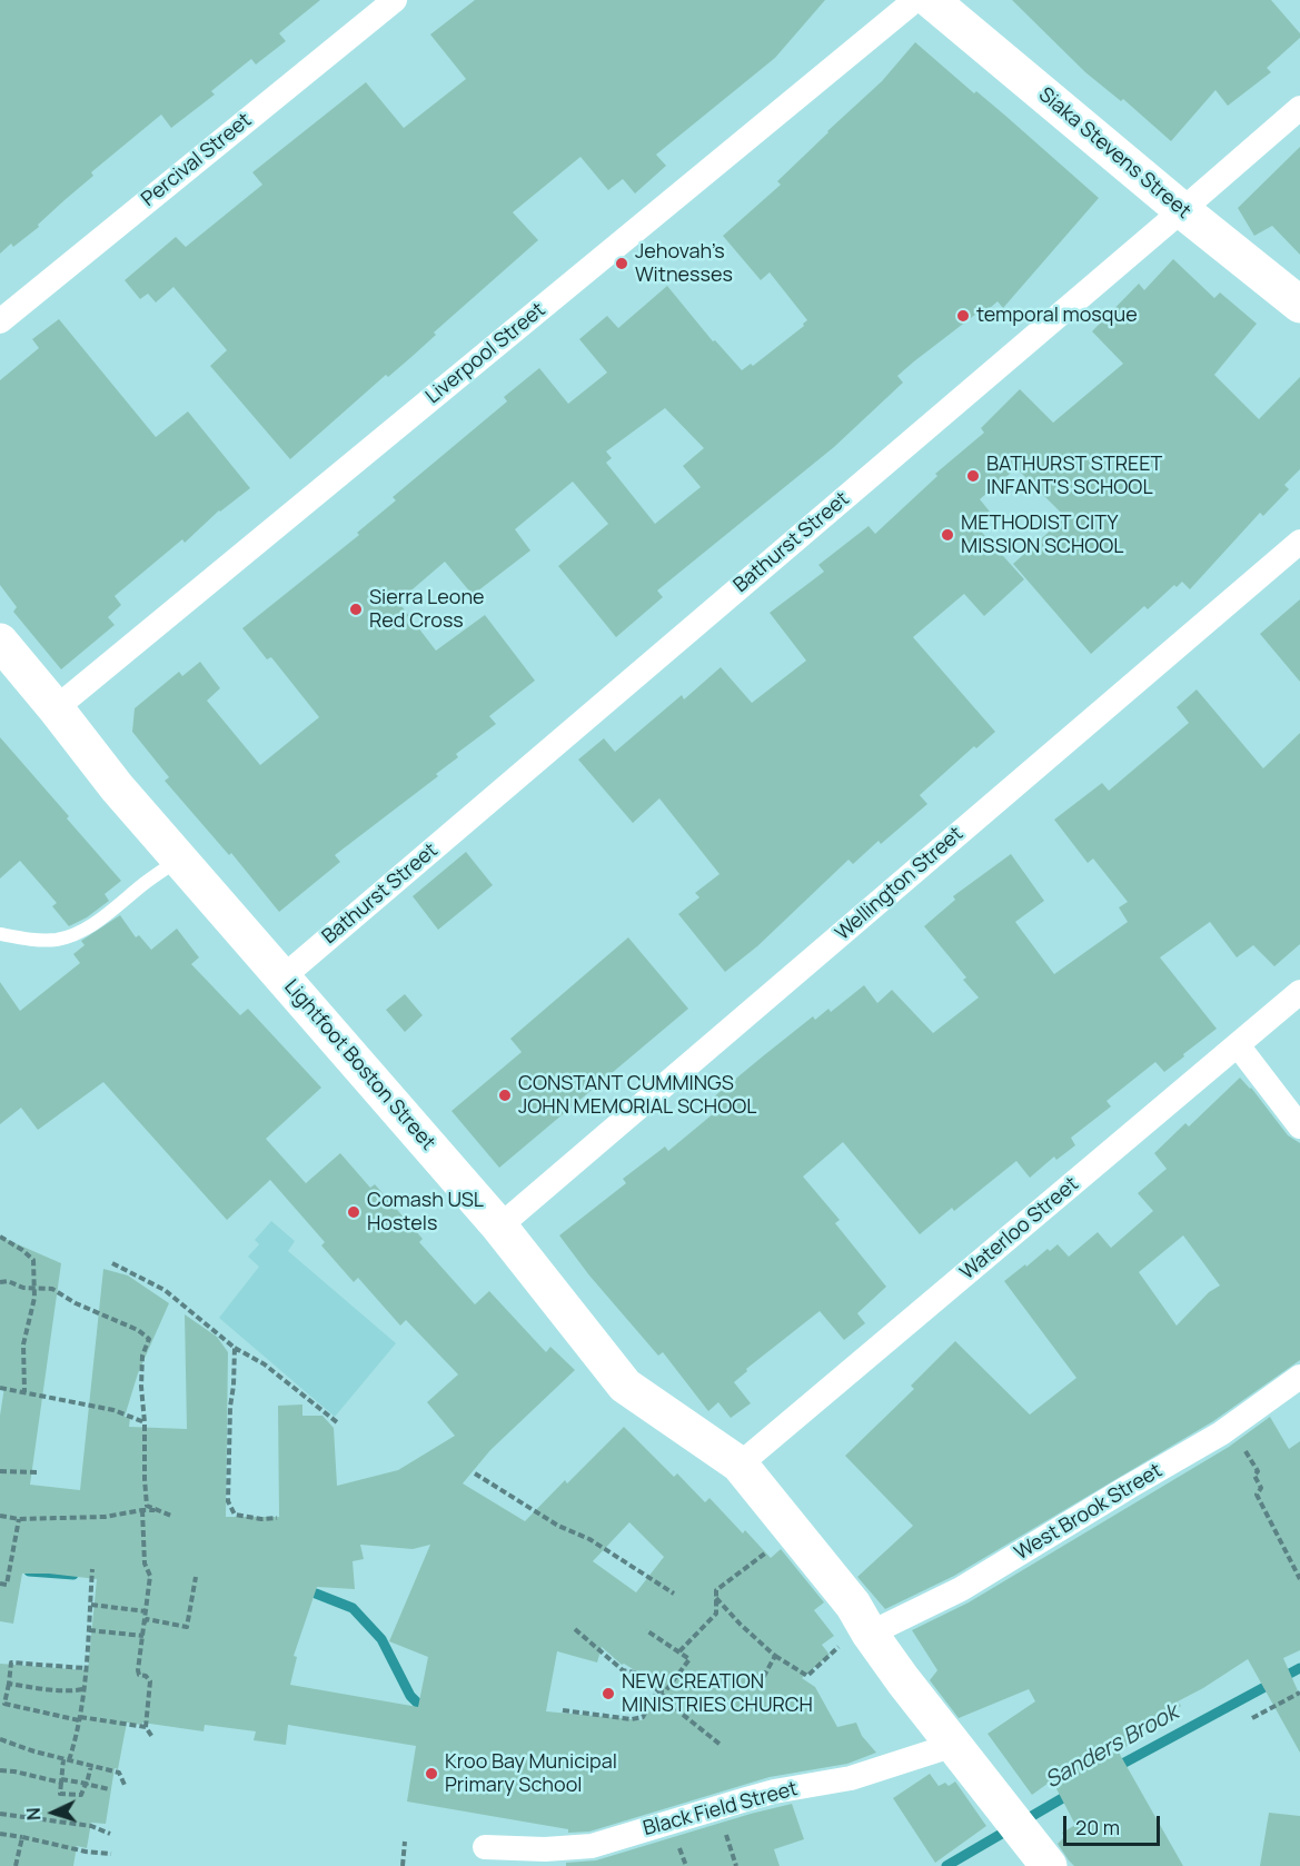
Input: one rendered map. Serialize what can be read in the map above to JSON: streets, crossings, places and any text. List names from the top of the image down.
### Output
{
  "streets": {
    "main road": ["Siaka Stevens Street", "Lightfoot Boston Street"],
    "street": [
      "Percival Street",
      "Liverpool Street",
      "Bathurst Street",
      "Wellington Street",
      "Waterloo Street",
      "West Brook Street",
      "Black Field Street"
    ]
  },
  "crossings": [
    ["Siaka Stevens Street", "Bathurst Street"],
    ["Liverpool Street", "Lightfoot Boston Street"],
    ["Bathurst Street", "Lightfoot Boston Street"],
    ["Wellington Street", "Lightfoot Boston Street"],
    ["Lightfoot Boston Street", "Waterloo Street"],
    ["Lightfoot Boston Street", "West Brook Street"],
    ["Lightfoot Boston Street", "Black Field Street"]
  ],
  "water": ["Sanders Brook"],
  "places": [
    "Jehovah’s Witnesses",
    "temporal mosque",
    "BATHURST STREET INFANT'S SCHOOL",
    "METHODIST CITY MISSION SCHOOL",
    "Sierra Leone Red Cross",
    "CONSTANT CUMMINGS JOHN MEMORIAL SCHOOL",
    "Comash USL Hostels",
    "NEW CREATION MINISTRIES CHURCH",
    "Kroo Bay Municipal Primary School"
  ],
  "scale_bar": "20 m",
  "north": "left"
}
